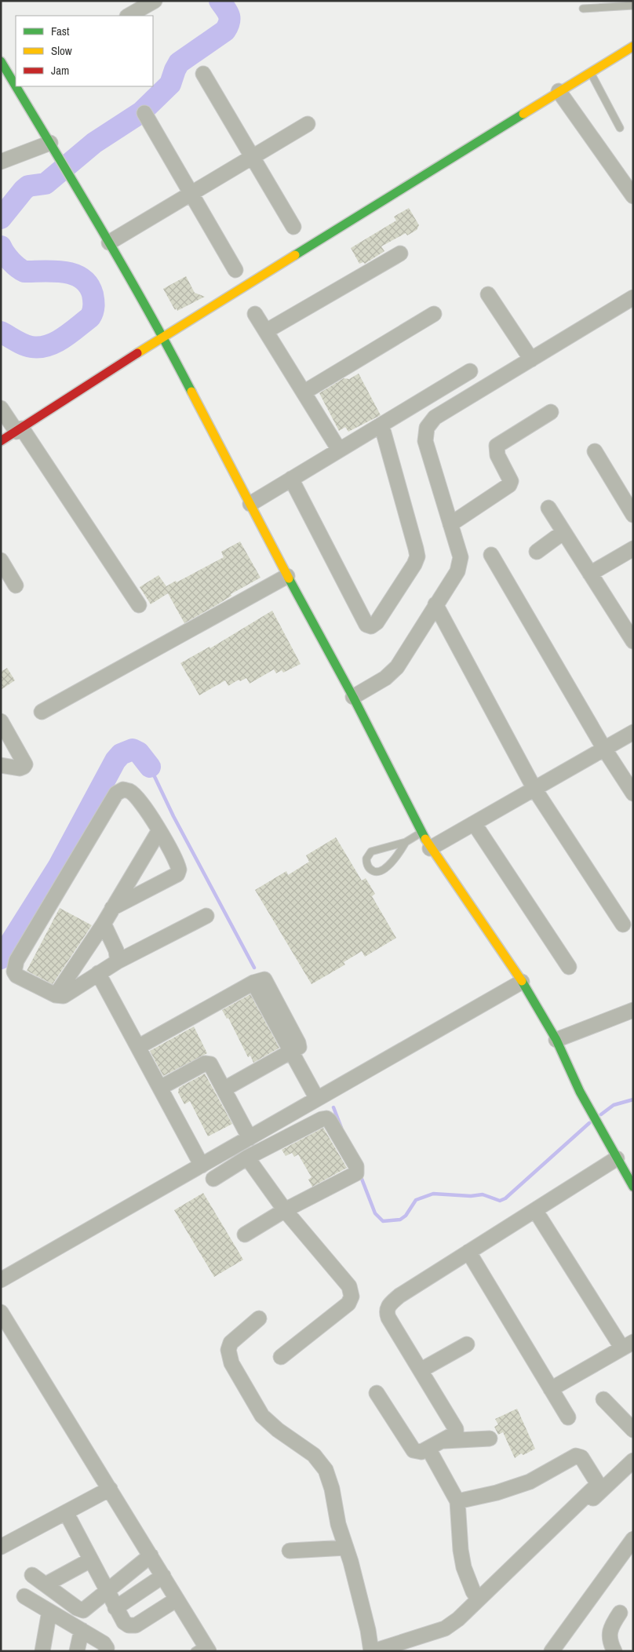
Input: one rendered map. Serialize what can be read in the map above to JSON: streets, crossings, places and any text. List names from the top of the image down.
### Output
{
  "legend": ["Fast", "Slow", "Jam"]
}
